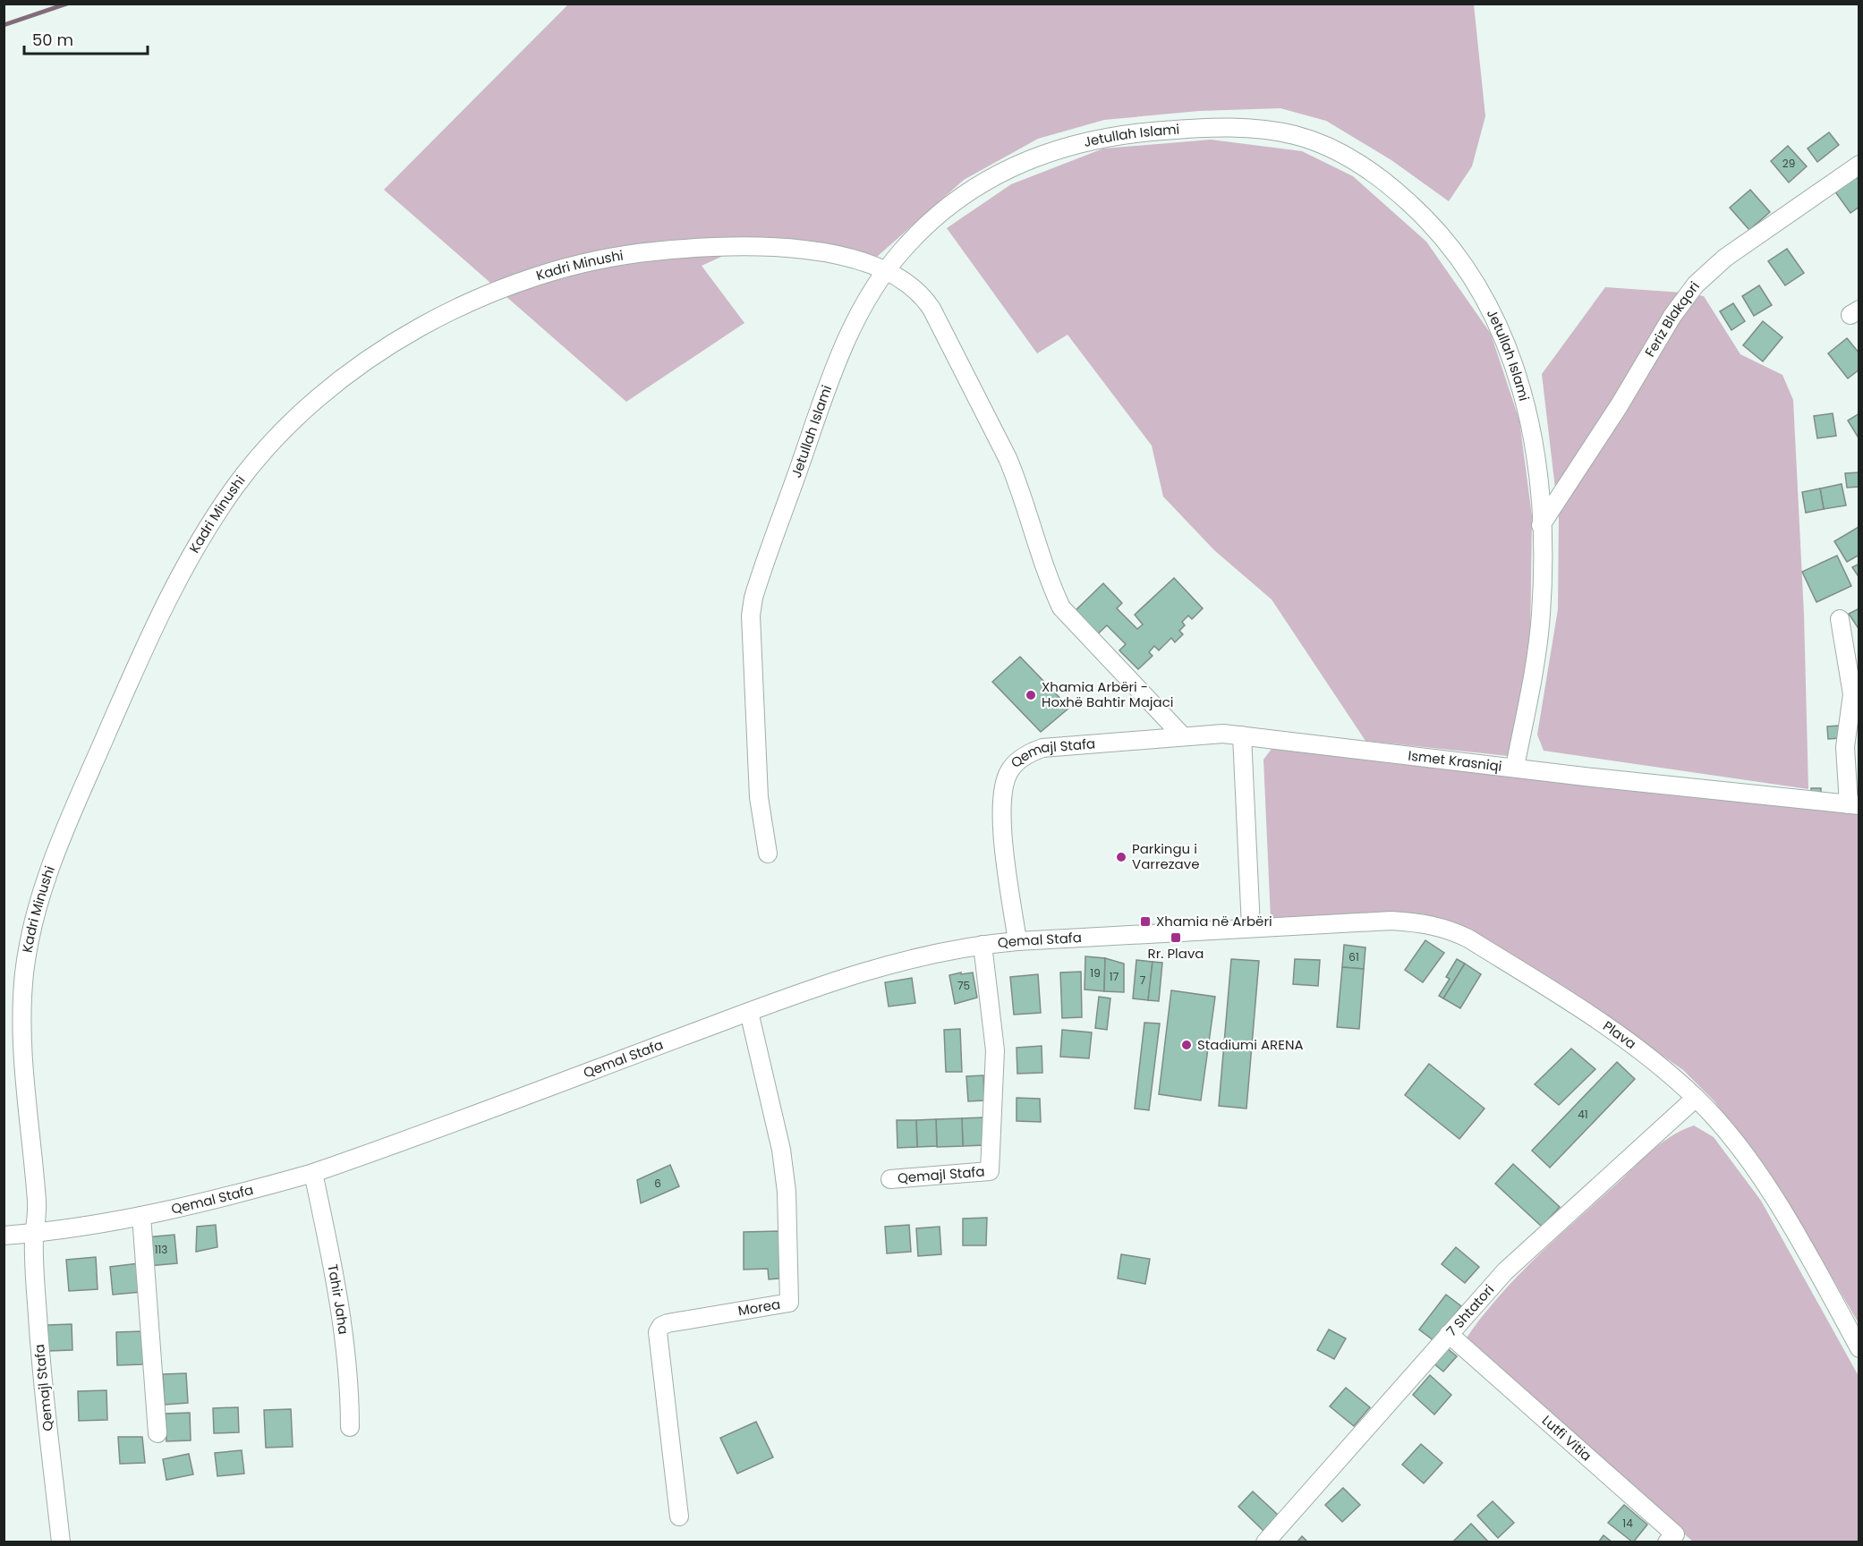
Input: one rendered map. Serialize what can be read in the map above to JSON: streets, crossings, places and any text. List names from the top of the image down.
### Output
{
  "streets": {
    "street": [
      "Jetullah Islami",
      "Kadri Minushi",
      "Feriz Blakqori",
      "Qemajl Stafa",
      "Ismet Krasniqi",
      "Qemal Stafa",
      "Plava",
      "Tahir Jaha",
      "Morea",
      "7 Shtatori",
      "Lutfi Vitia"
    ]
  },
  "crossings": [
    ["Jetullah Islami", "Kadri Minushi"],
    ["Jetullah Islami", "Feriz Blakqori"],
    ["Jetullah Islami", "Ismet Krasniqi"],
    ["Kadri Minushi", "Qemajl Stafa"],
    ["Kadri Minushi", "Qemal Stafa"],
    ["Qemajl Stafa", "Ismet Krasniqi"],
    ["Qemajl Stafa", "Qemal Stafa"],
    ["Qemal Stafa", "Plava"],
    ["Qemal Stafa", "Tahir Jaha"],
    ["Qemal Stafa", "Morea"],
    ["Plava", "7 Shtatori"],
    ["7 Shtatori", "Lutfi Vitia"]
  ],
  "places": {
    "other": ["Xhamia Arbëri - Hoxhë Bahtir Majaci", "Parkingu i Varrezave", "Stadiumi ARENA"],
    "transit": ["Xhamia në Arbëri", "Rr. Plava"]
  },
  "house_numbers": [
    "29",
    "61",
    "19",
    "17",
    "7",
    "75",
    "41",
    "6",
    "113",
    "14"
  ],
  "scale_bar": "50 m"
}
